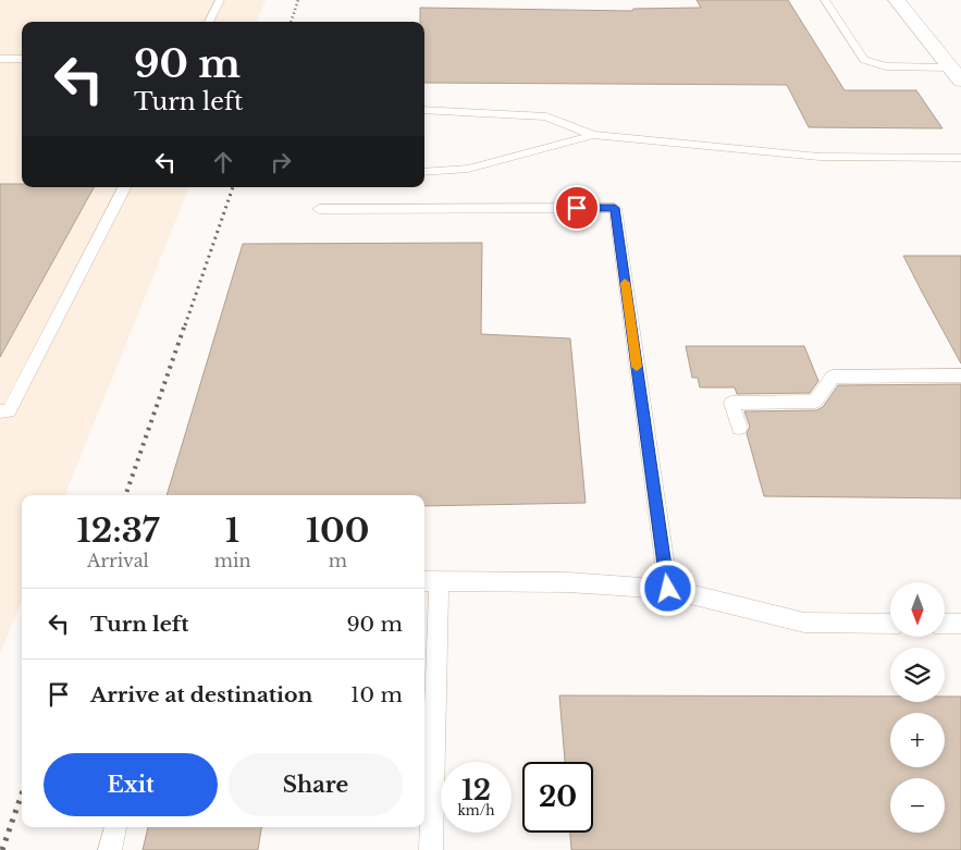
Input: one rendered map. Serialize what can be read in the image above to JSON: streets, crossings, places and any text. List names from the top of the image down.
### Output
{
  "north": "bottom",
  "page": {
    "turn": ["90 m", "Turn left"],
    "eta": [
      "12:37",
      "Arrival",
      "1",
      "min",
      "100",
      "m"
    ],
    "map_buttons": ["+", "−"],
    "list": [
      {
        "name": "Turn left",
        "value": "90 m"
      },
      {
        "name": "Arrive at destination",
        "value": "10 m"
      }
    ],
    "buttons": ["Exit", "Share"],
    "speed": "12 km/h",
    "limit": "20"
  }
}
